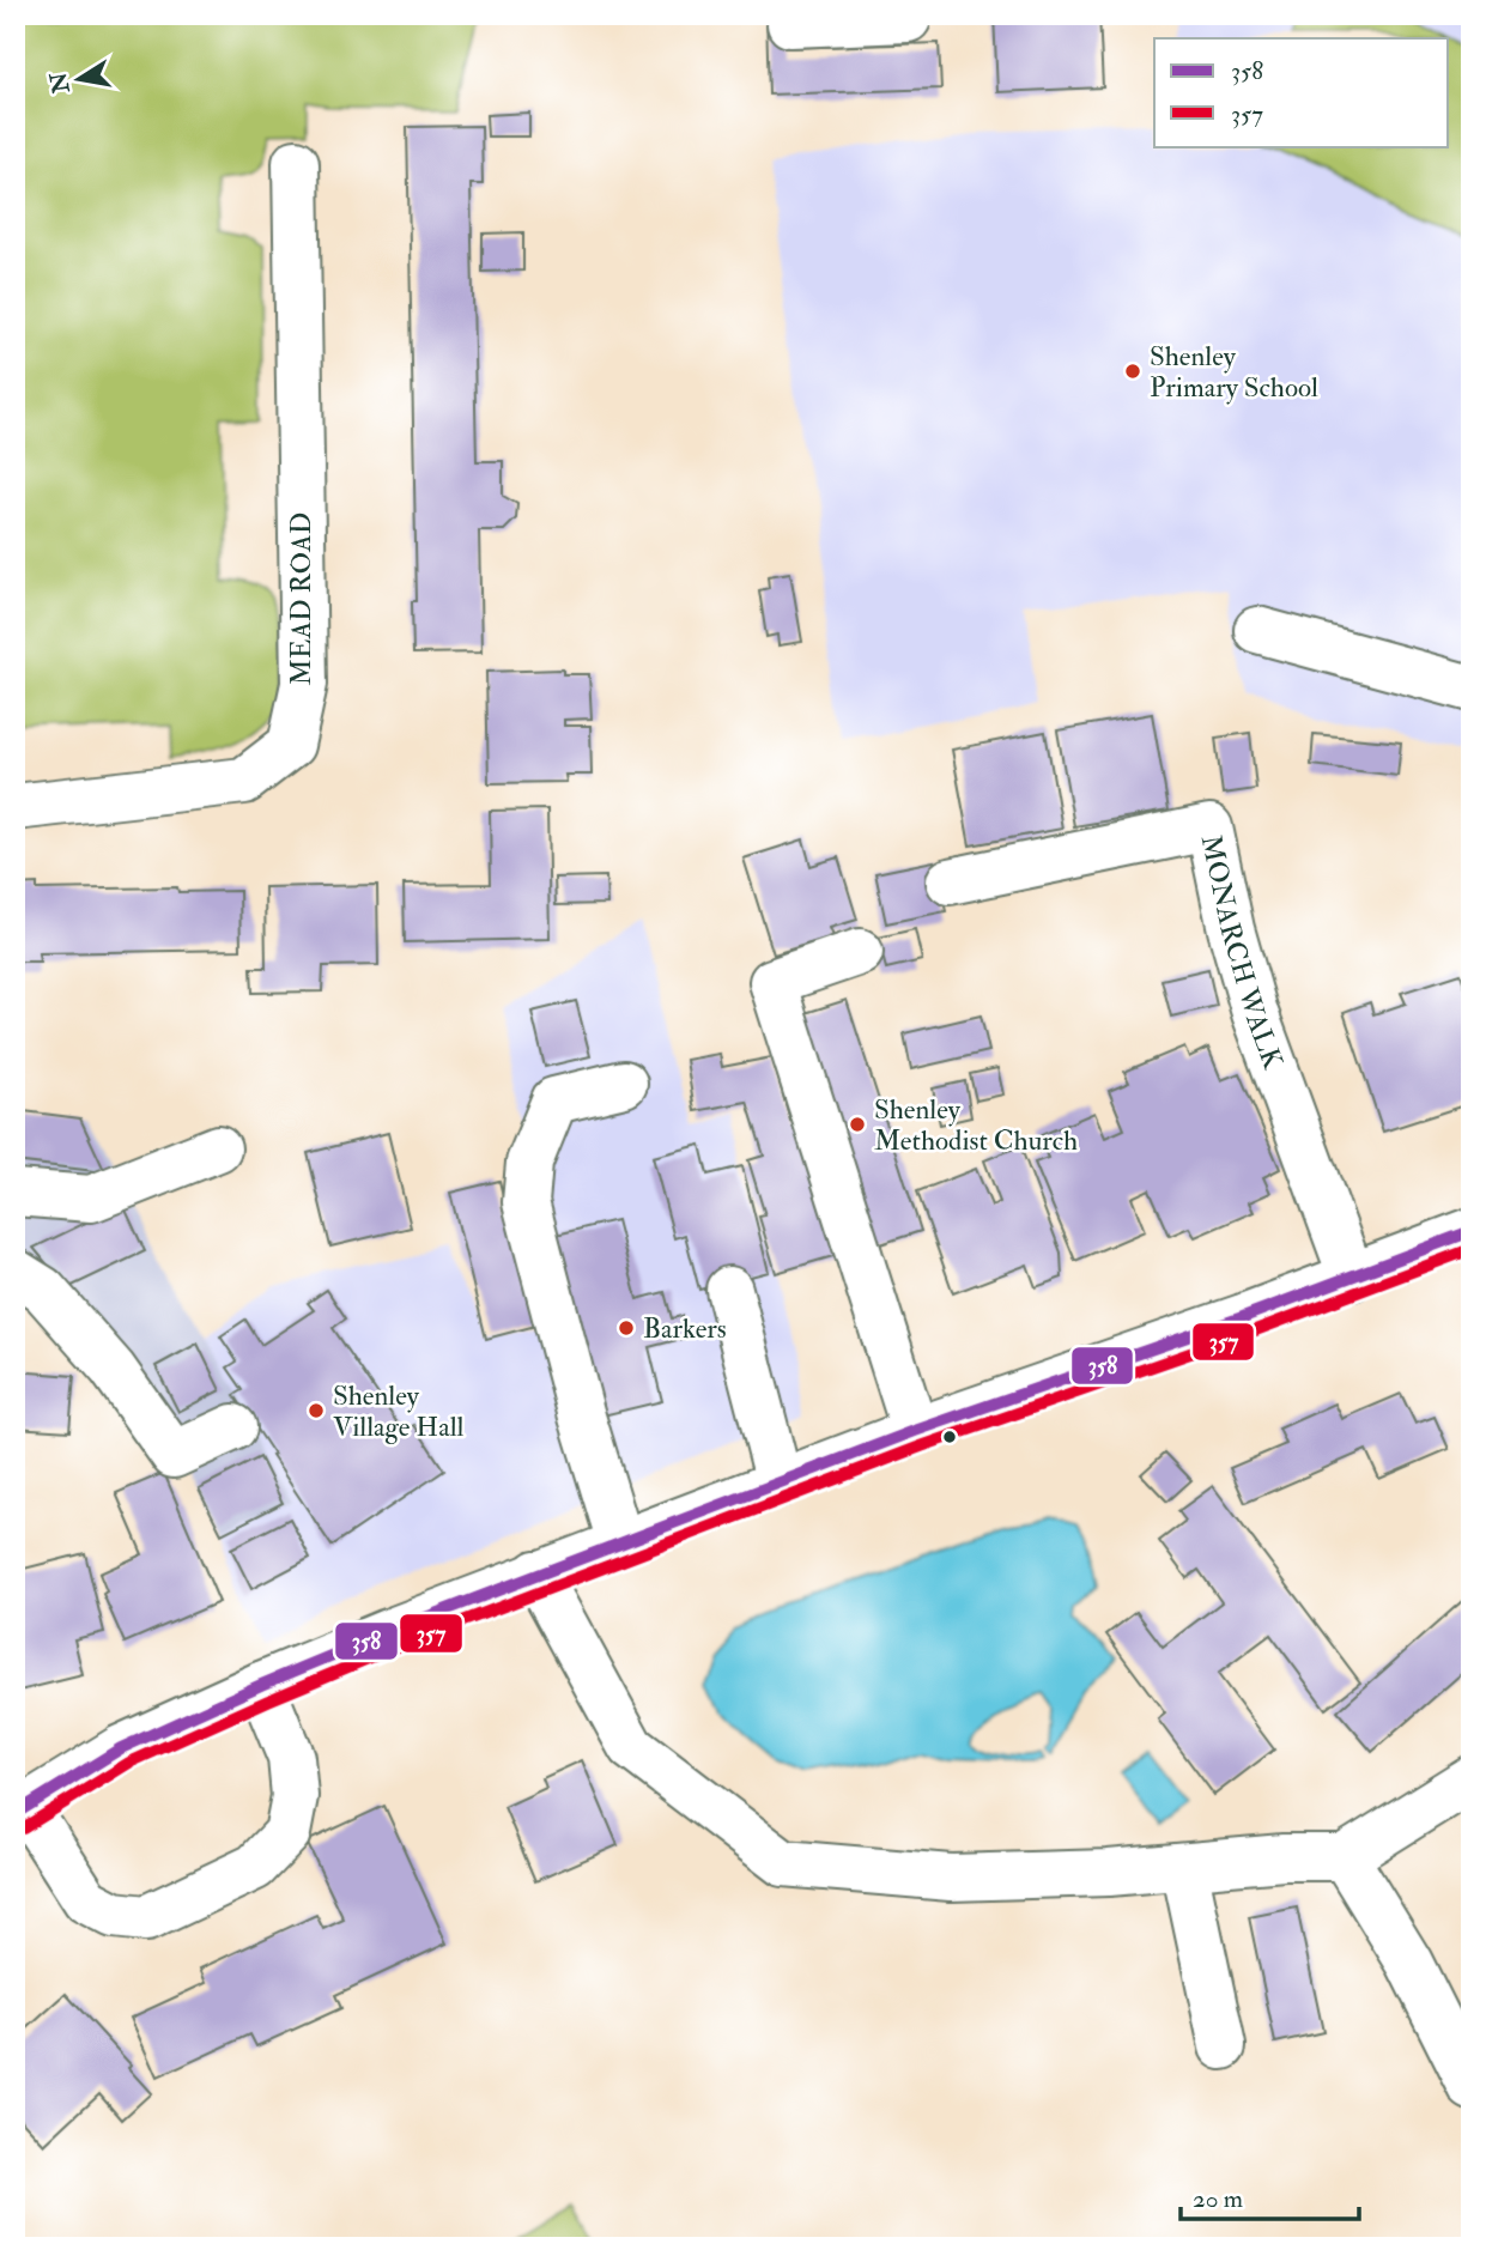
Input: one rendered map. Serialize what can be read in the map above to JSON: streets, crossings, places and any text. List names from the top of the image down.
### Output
{
  "streets": {
    "main road": ["MEAD ROAD", "MONARCH WALK"]
  },
  "places": [
    "Shenley Primary School",
    "Shenley Methodist Church",
    "Barkers",
    "Shenley Village Hall"
  ],
  "lines": ["transit line 358", "transit line 357"],
  "legend": ["358", "357"],
  "scale_bar": "20 m",
  "north": "left"
}
